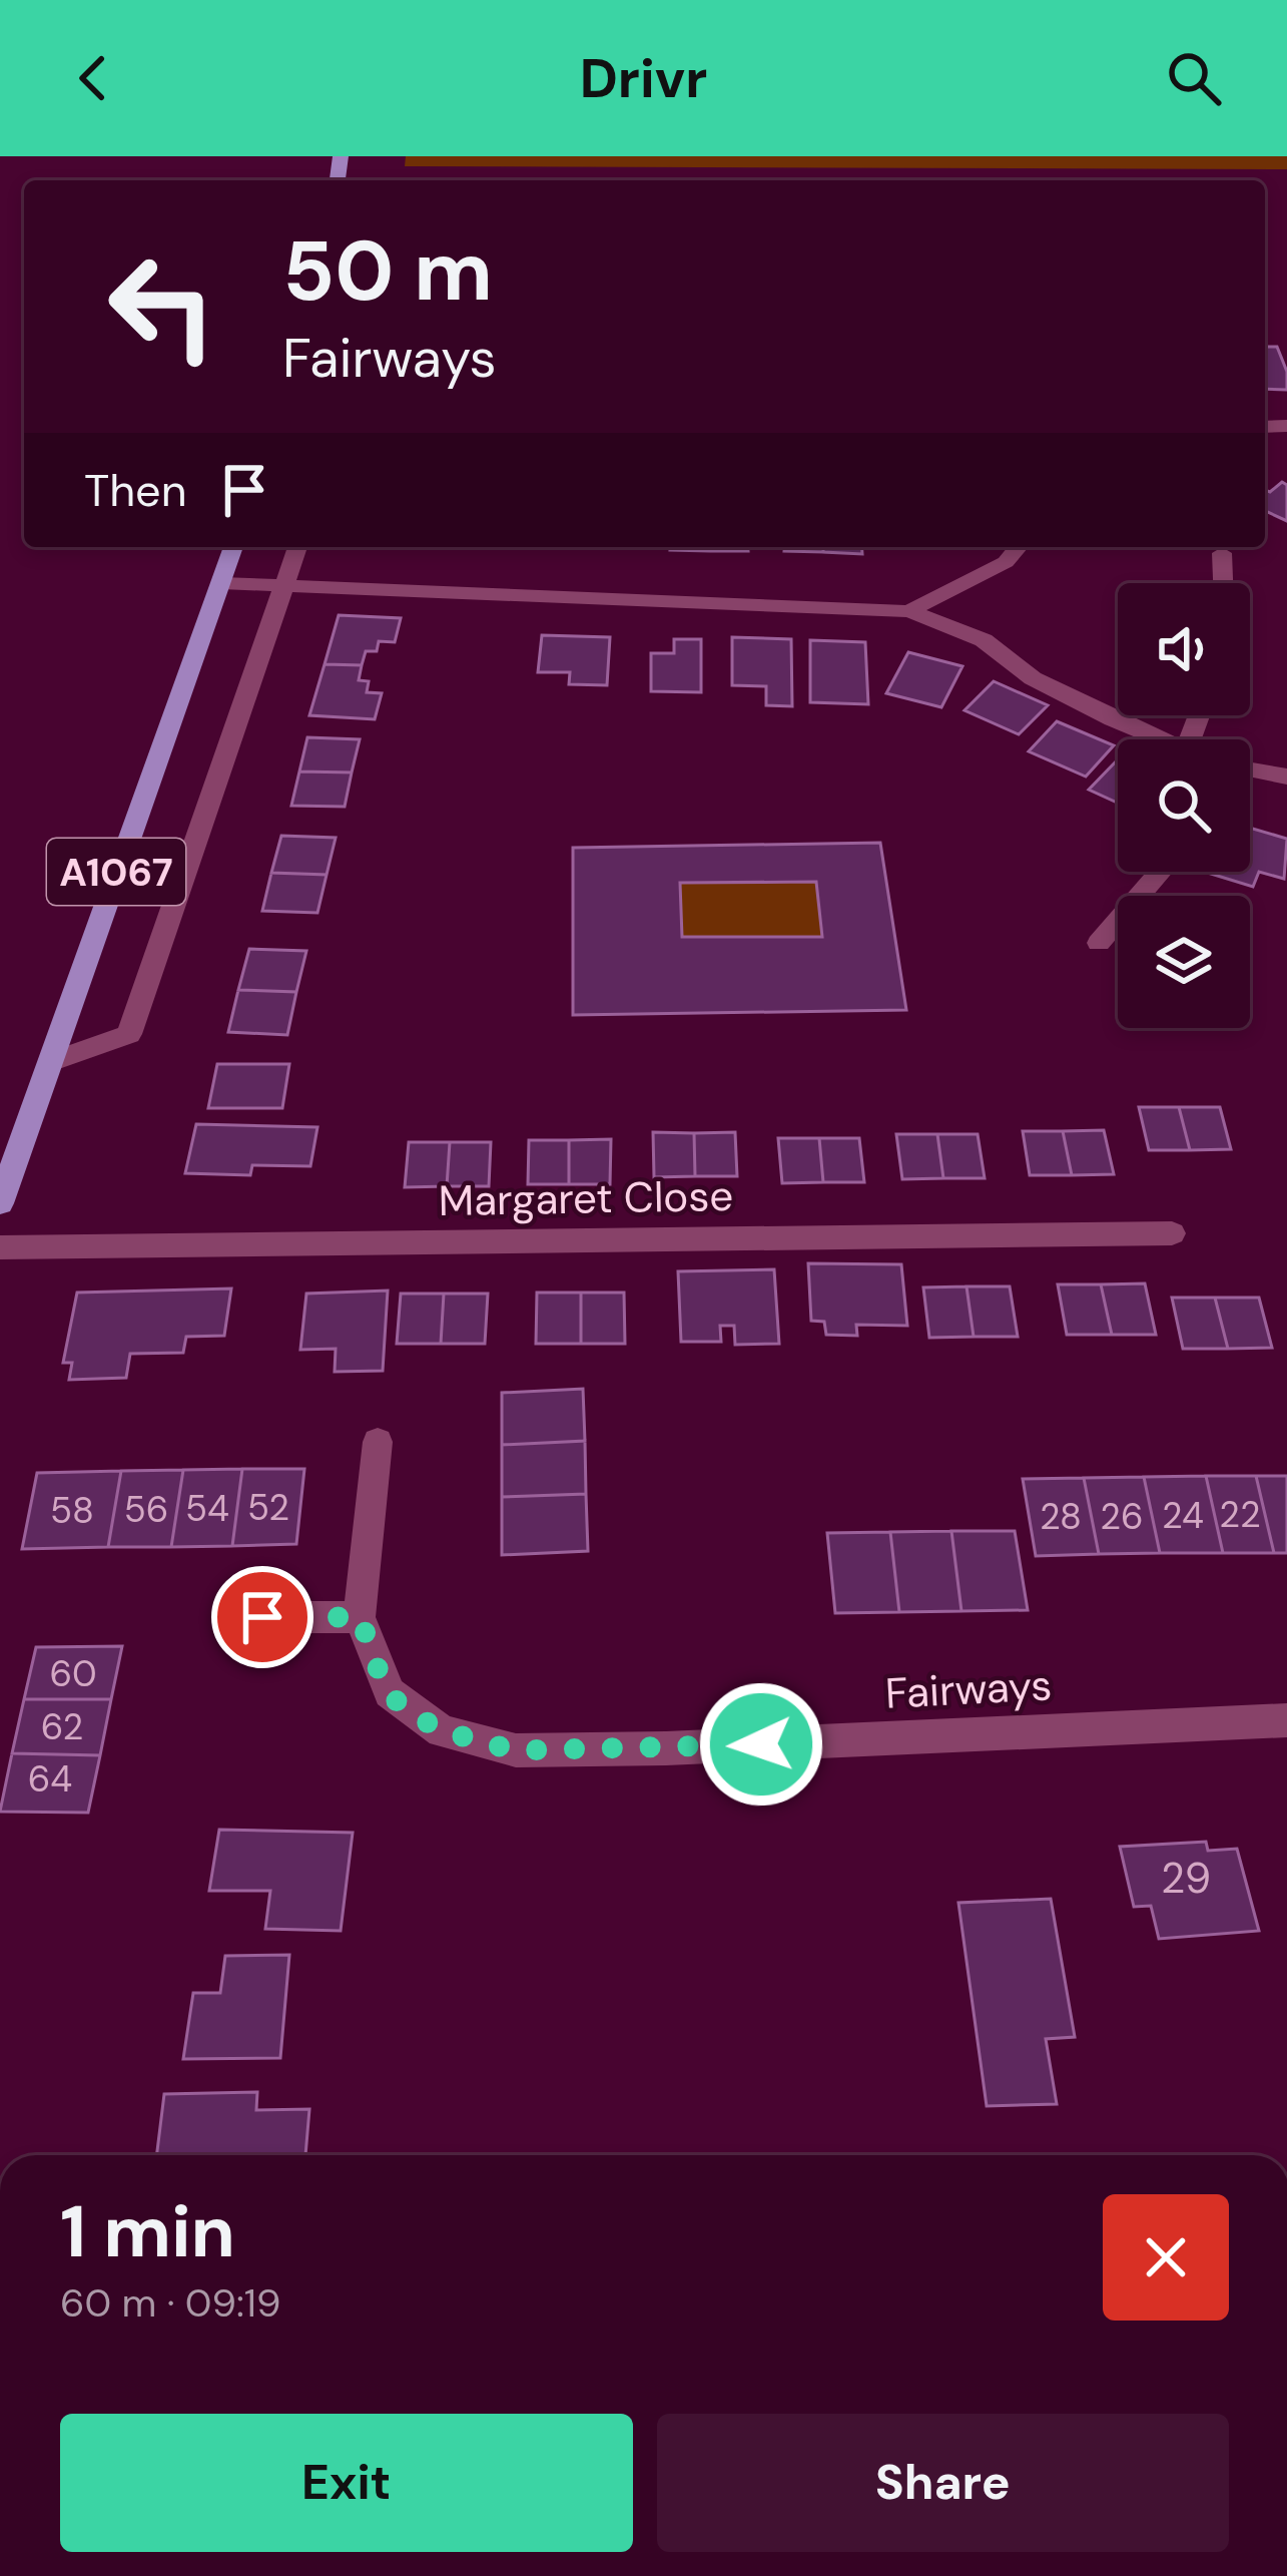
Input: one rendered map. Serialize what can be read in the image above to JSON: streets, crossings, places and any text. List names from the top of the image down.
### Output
{
  "streets": {
    "main road": ["A1067"],
    "street": ["Margaret Close", "Fairways"]
  },
  "house_numbers": [
    "52",
    "54",
    "56",
    "58",
    "22",
    "24",
    "28",
    "26",
    "60",
    "62",
    "64",
    "29"
  ],
  "page": {
    "header": "Drivr",
    "turn": ["50 m", "Fairways"],
    "then": "Then",
    "heading": ["1 min", "60 m · 09:19"],
    "buttons": ["Exit", "Share"]
  }
}
